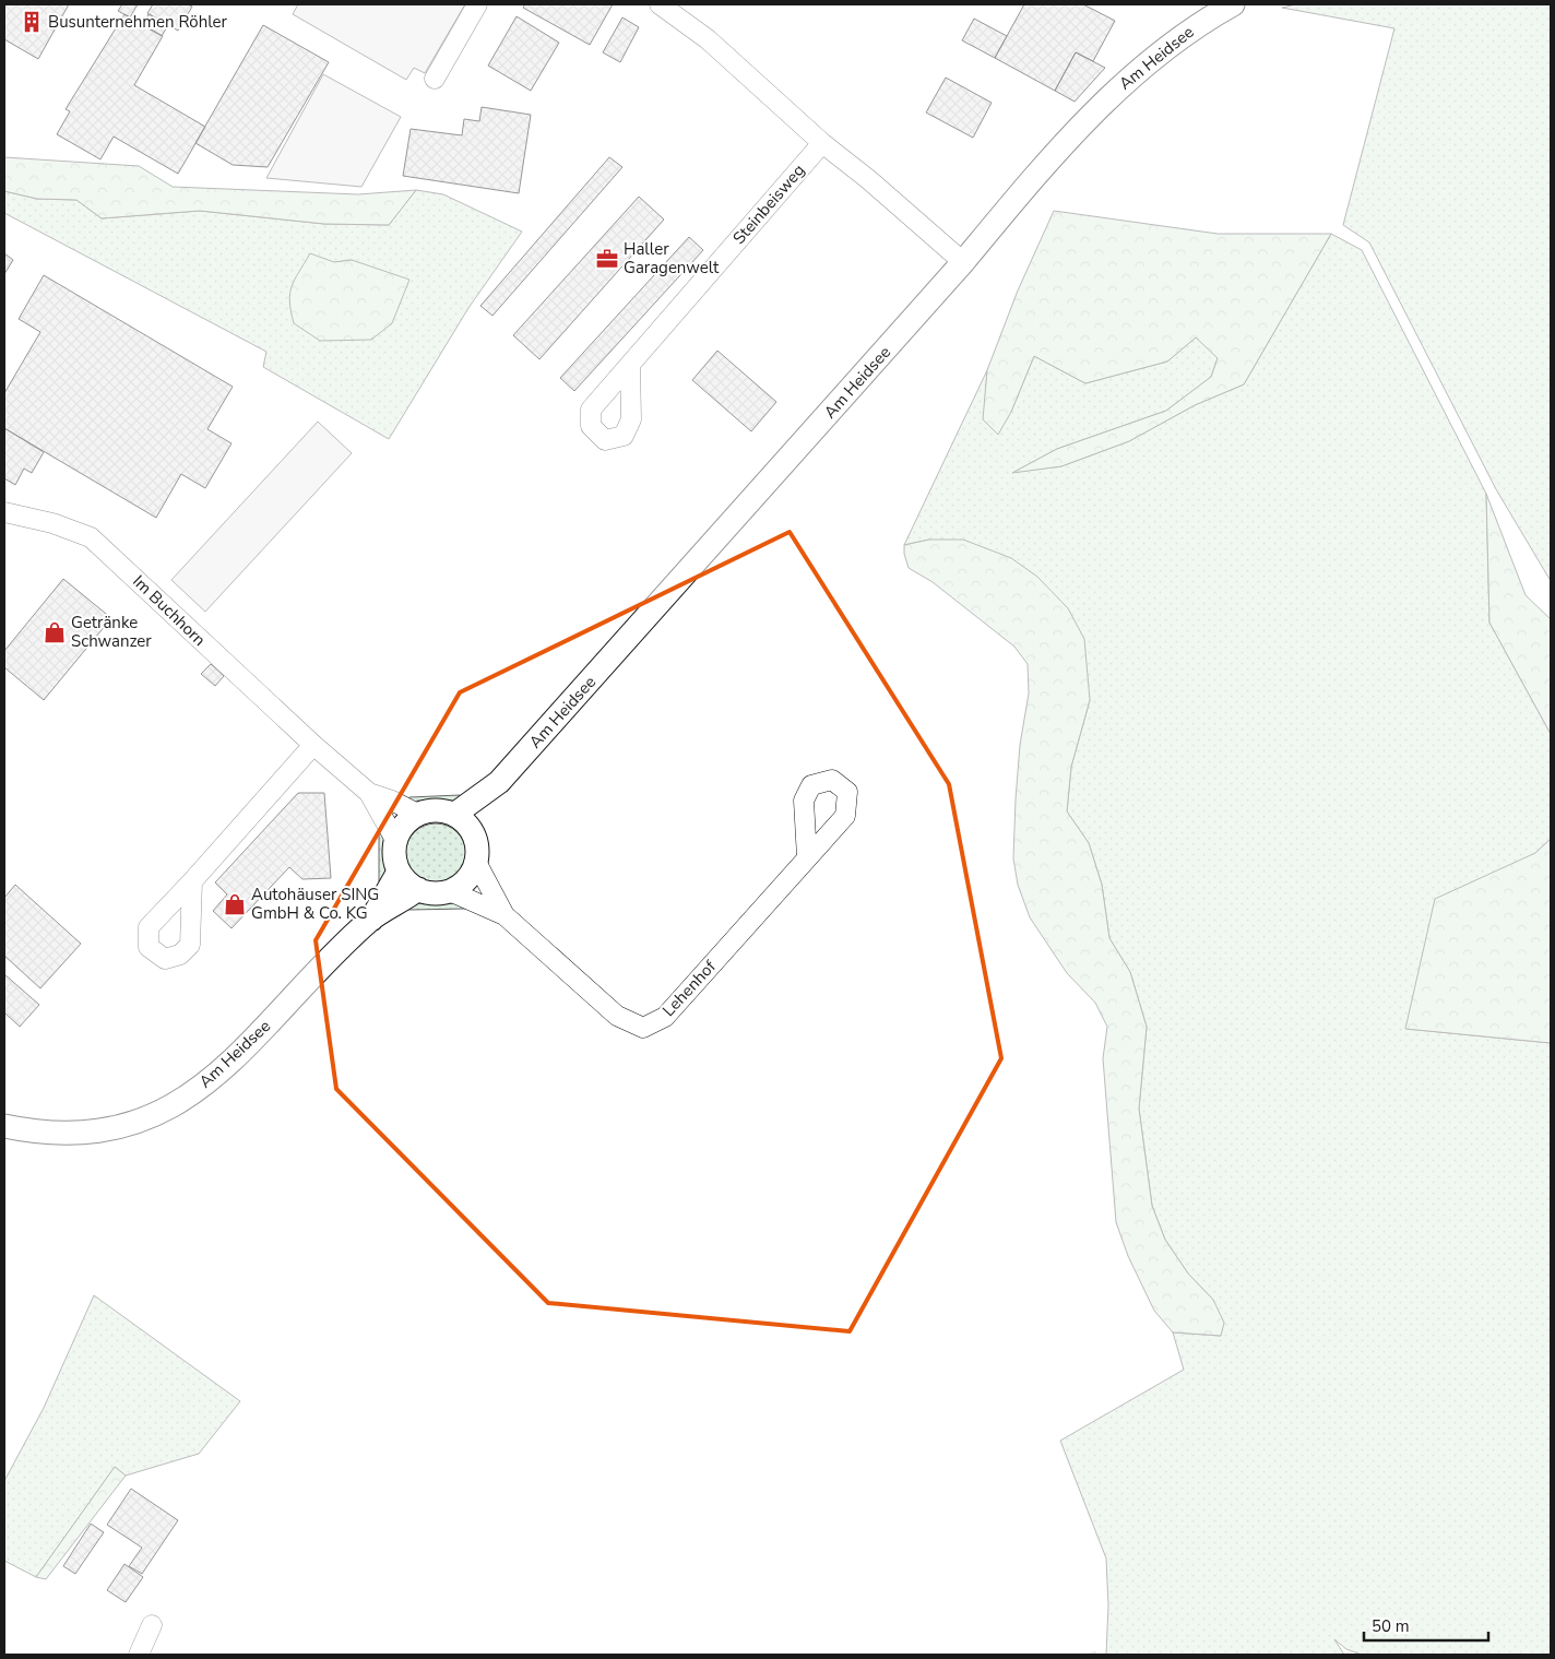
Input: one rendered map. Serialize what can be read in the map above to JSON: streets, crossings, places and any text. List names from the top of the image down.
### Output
{
  "streets": {
    "main road": ["Am Heidsee"],
    "street": ["Steinbeisweg", "Im Buchhorn", "Lehenhof"]
  },
  "crossings": [
    ["Am Heidsee", "Im Buchhorn"],
    ["Am Heidsee", "Lehenhof"],
    ["Im Buchhorn", "Lehenhof"]
  ],
  "places": {
    "building": ["Busunternehmen Röhler"],
    "office": ["Haller Garagenwelt"],
    "shop": ["Getränke Schwanzer", "Autohäuser SING GmbH & Co. KG"]
  },
  "scale_bar": "50 m"
}
